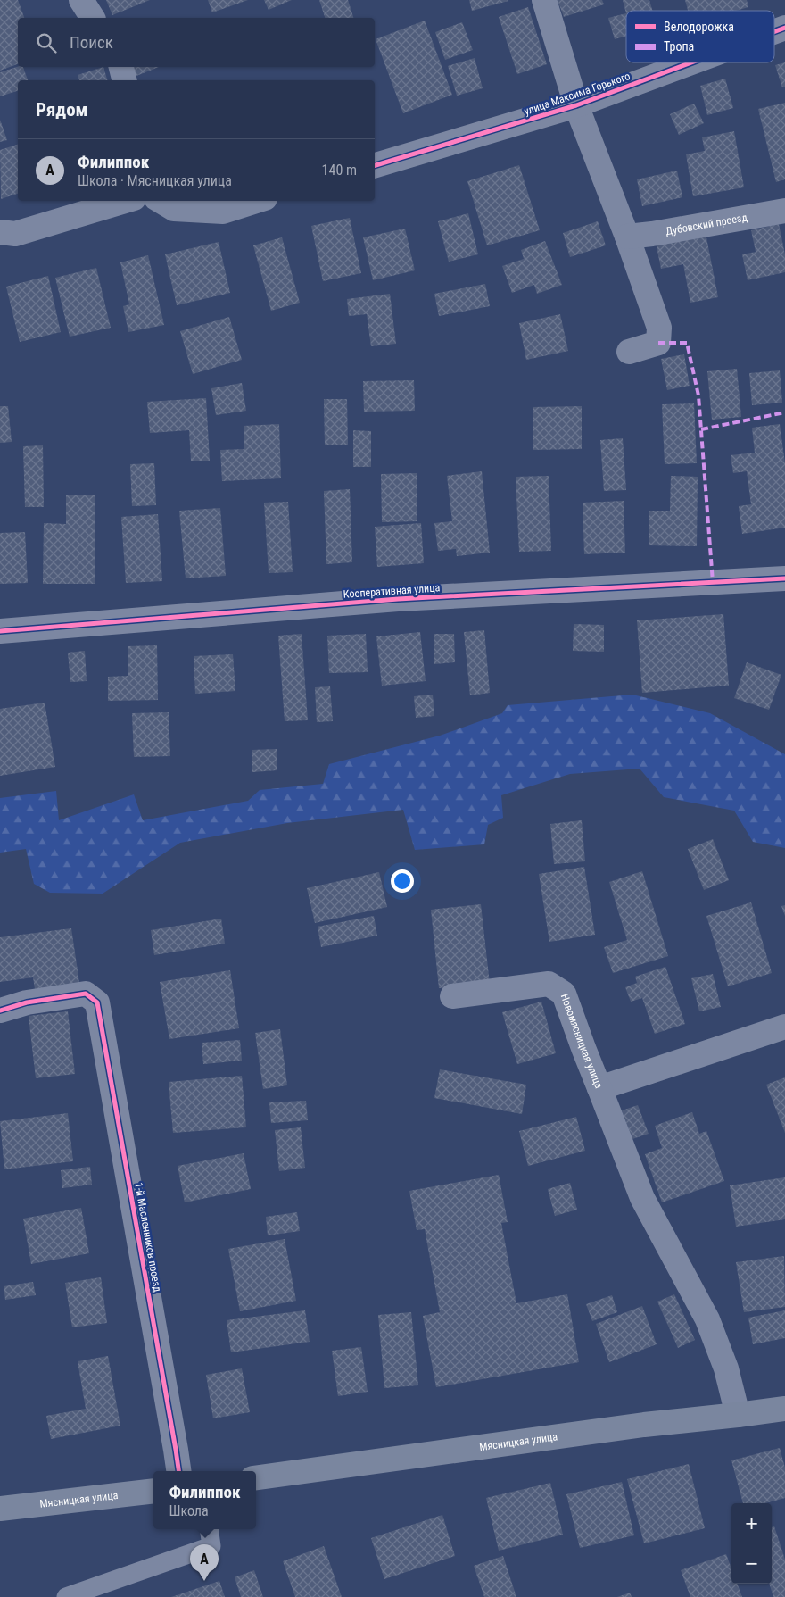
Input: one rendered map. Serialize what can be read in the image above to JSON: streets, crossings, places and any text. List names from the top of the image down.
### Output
{
  "streets": {
    "main road": ["Мясницкая улица"],
    "street": [
      "улица Максима Горького",
      "Дубовский проезд",
      "Кооперативная улица",
      "Новомясницкая улица",
      "1-й Масленников проезд"
    ]
  },
  "legend": ["Велодорожка", "Тропа"],
  "page": {
    "search": "Поиск",
    "heading": "Рядом",
    "list": [
      {
        "mark": "A",
        "name": "Филиппок",
        "note": "Школа · Мясницкая улица",
        "value": "140 m"
      }
    ],
    "popup": ["Филиппок", "Школа"],
    "map_buttons": ["+", "−"],
    "pins": "A"
  }
}
